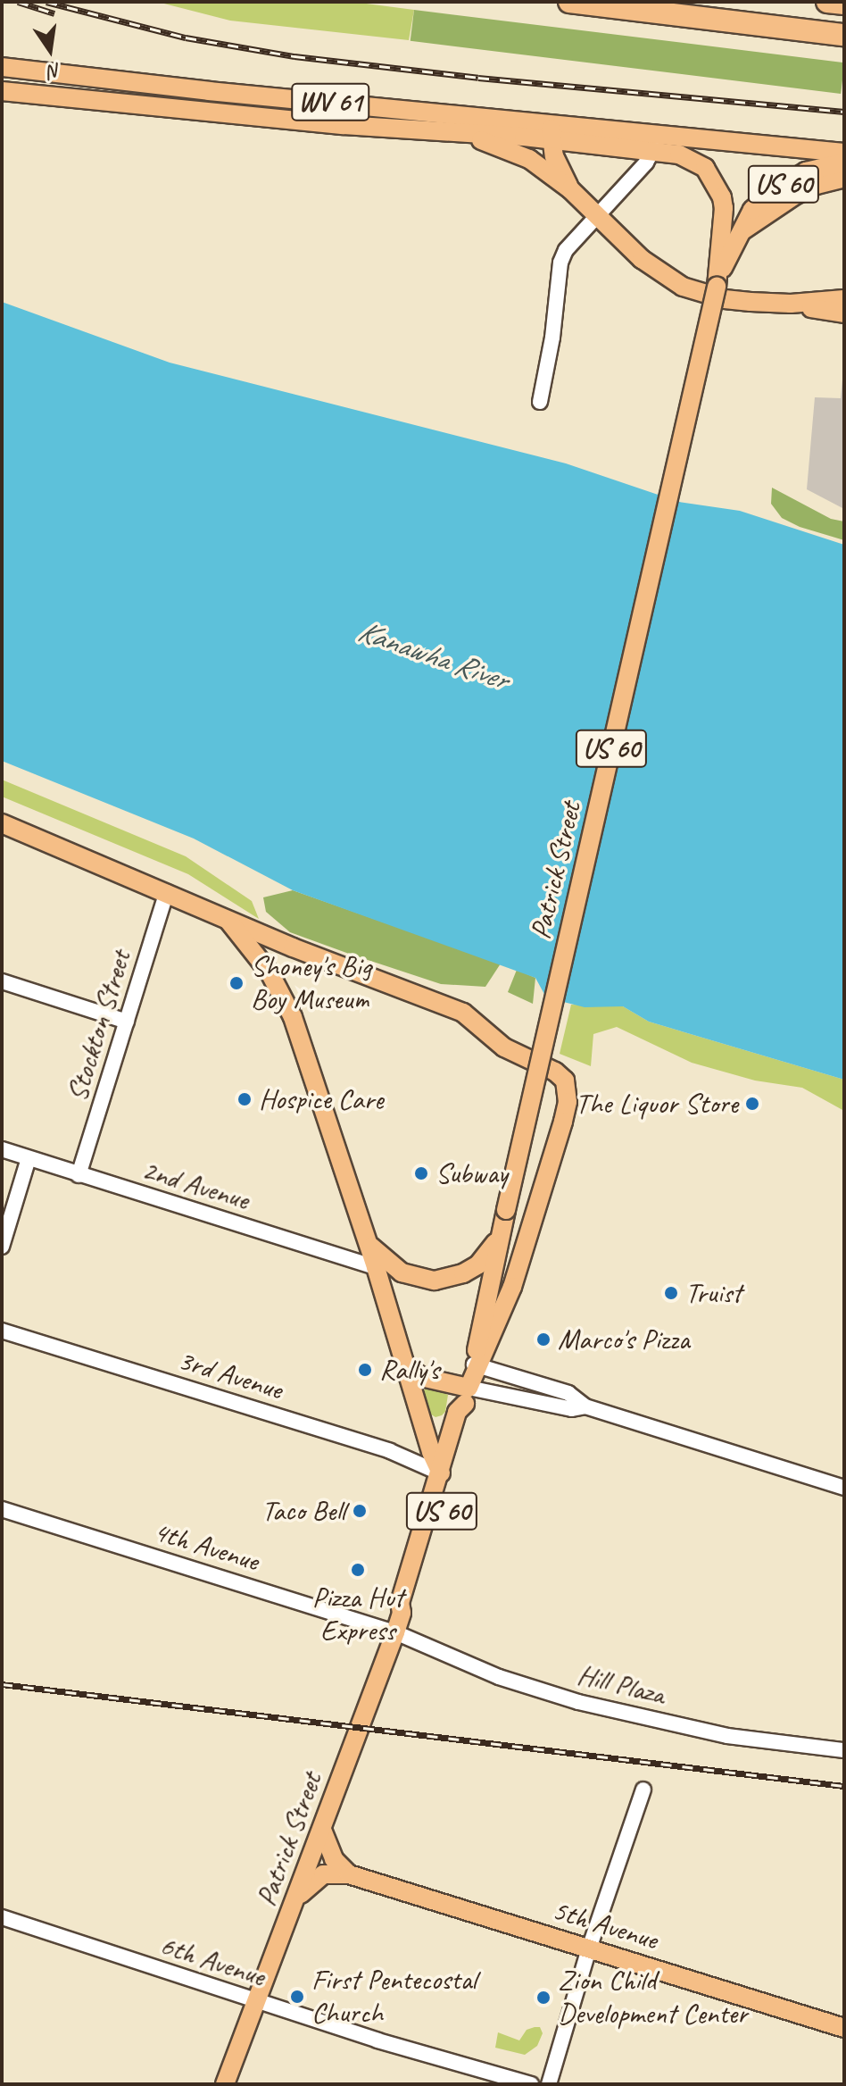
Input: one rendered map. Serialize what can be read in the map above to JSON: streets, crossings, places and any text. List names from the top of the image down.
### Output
{
  "streets": {
    "main road": [
      "WV 61",
      "US 60",
      "Patrick Street",
      "5th Avenue"
    ],
    "street": [
      "Stockton Street",
      "2nd Avenue",
      "3rd Avenue",
      "4th Avenue",
      "Hill Plaza",
      "6th Avenue"
    ]
  },
  "crossings": [
    ["US 60", "Patrick Street"],
    ["Patrick Street", "3rd Avenue"],
    ["Patrick Street", "4th Avenue"],
    ["Patrick Street", "Hill Plaza"],
    ["Patrick Street", "6th Avenue"],
    ["Stockton Street", "2nd Avenue"],
    ["4th Avenue", "Hill Plaza"]
  ],
  "water": ["Kanawha River"],
  "places": [
    "Shoney's Big Boy Museum",
    "Hospice Care",
    "The Liquor Store",
    "Subway",
    "Truist",
    "Marco's Pizza",
    "Rally's",
    "Taco Bell",
    "Pizza Hut Express",
    "First Pentecostal Church",
    "Zion Child Development Center"
  ],
  "north": "bottom"
}
